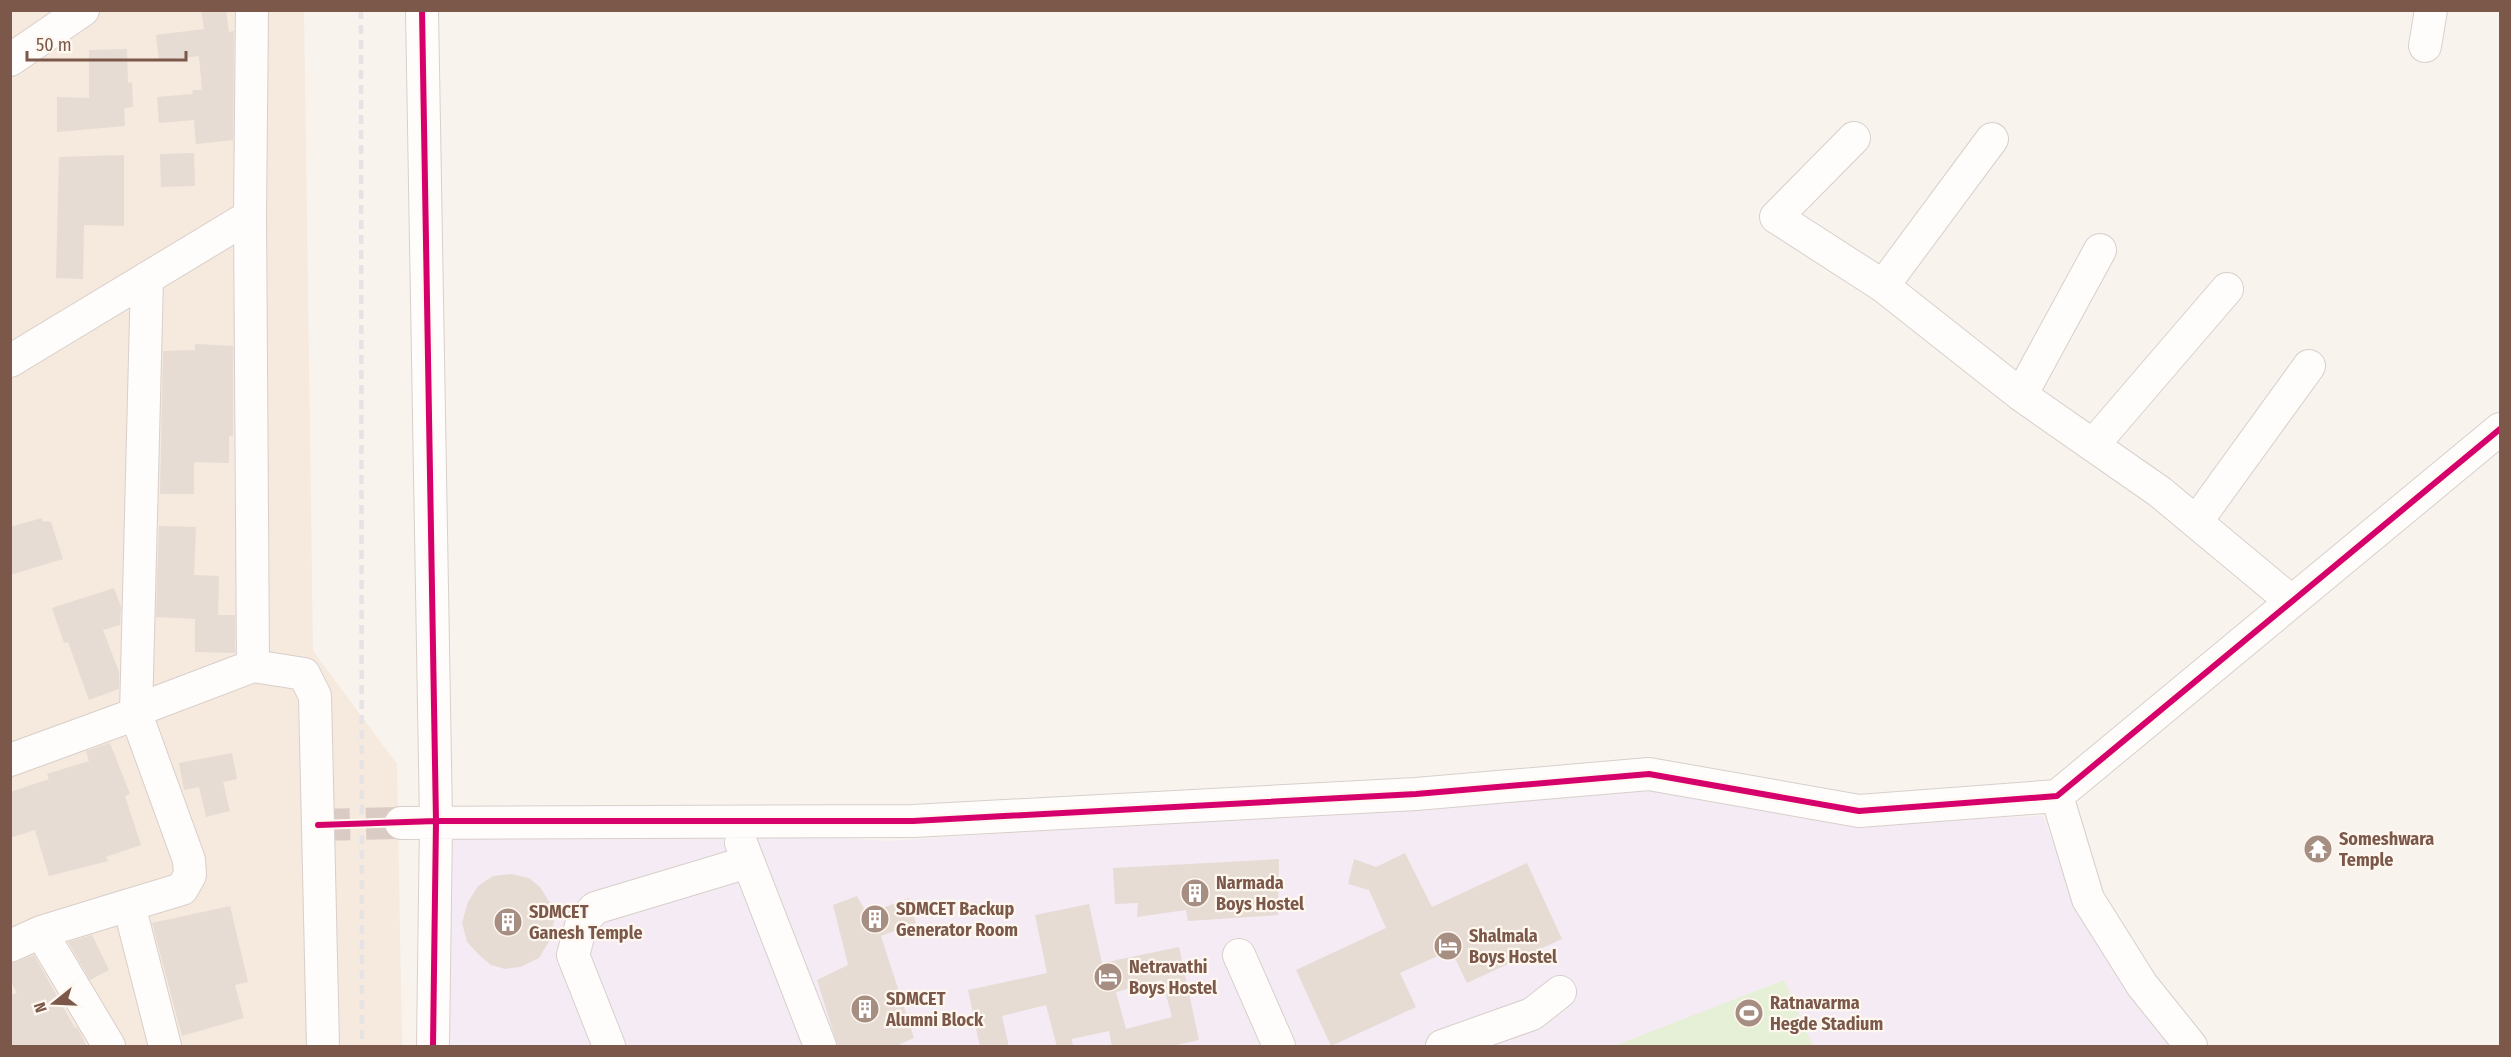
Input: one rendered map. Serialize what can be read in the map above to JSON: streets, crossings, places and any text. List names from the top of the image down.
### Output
{
  "places": {
    "temple": ["Someshwara Temple"],
    "building": [
      "Narmada Boys Hostel",
      "SDMCET Backup Generator Room",
      "SDMCET Ganesh Temple",
      "SDMCET Alumni Block"
    ],
    "hotel": ["Shalmala Boys Hostel", "Netravathi Boys Hostel"],
    "sports": ["Ratnavarma Hegde Stadium"]
  },
  "scale_bar": "50 m",
  "north": "left"
}
